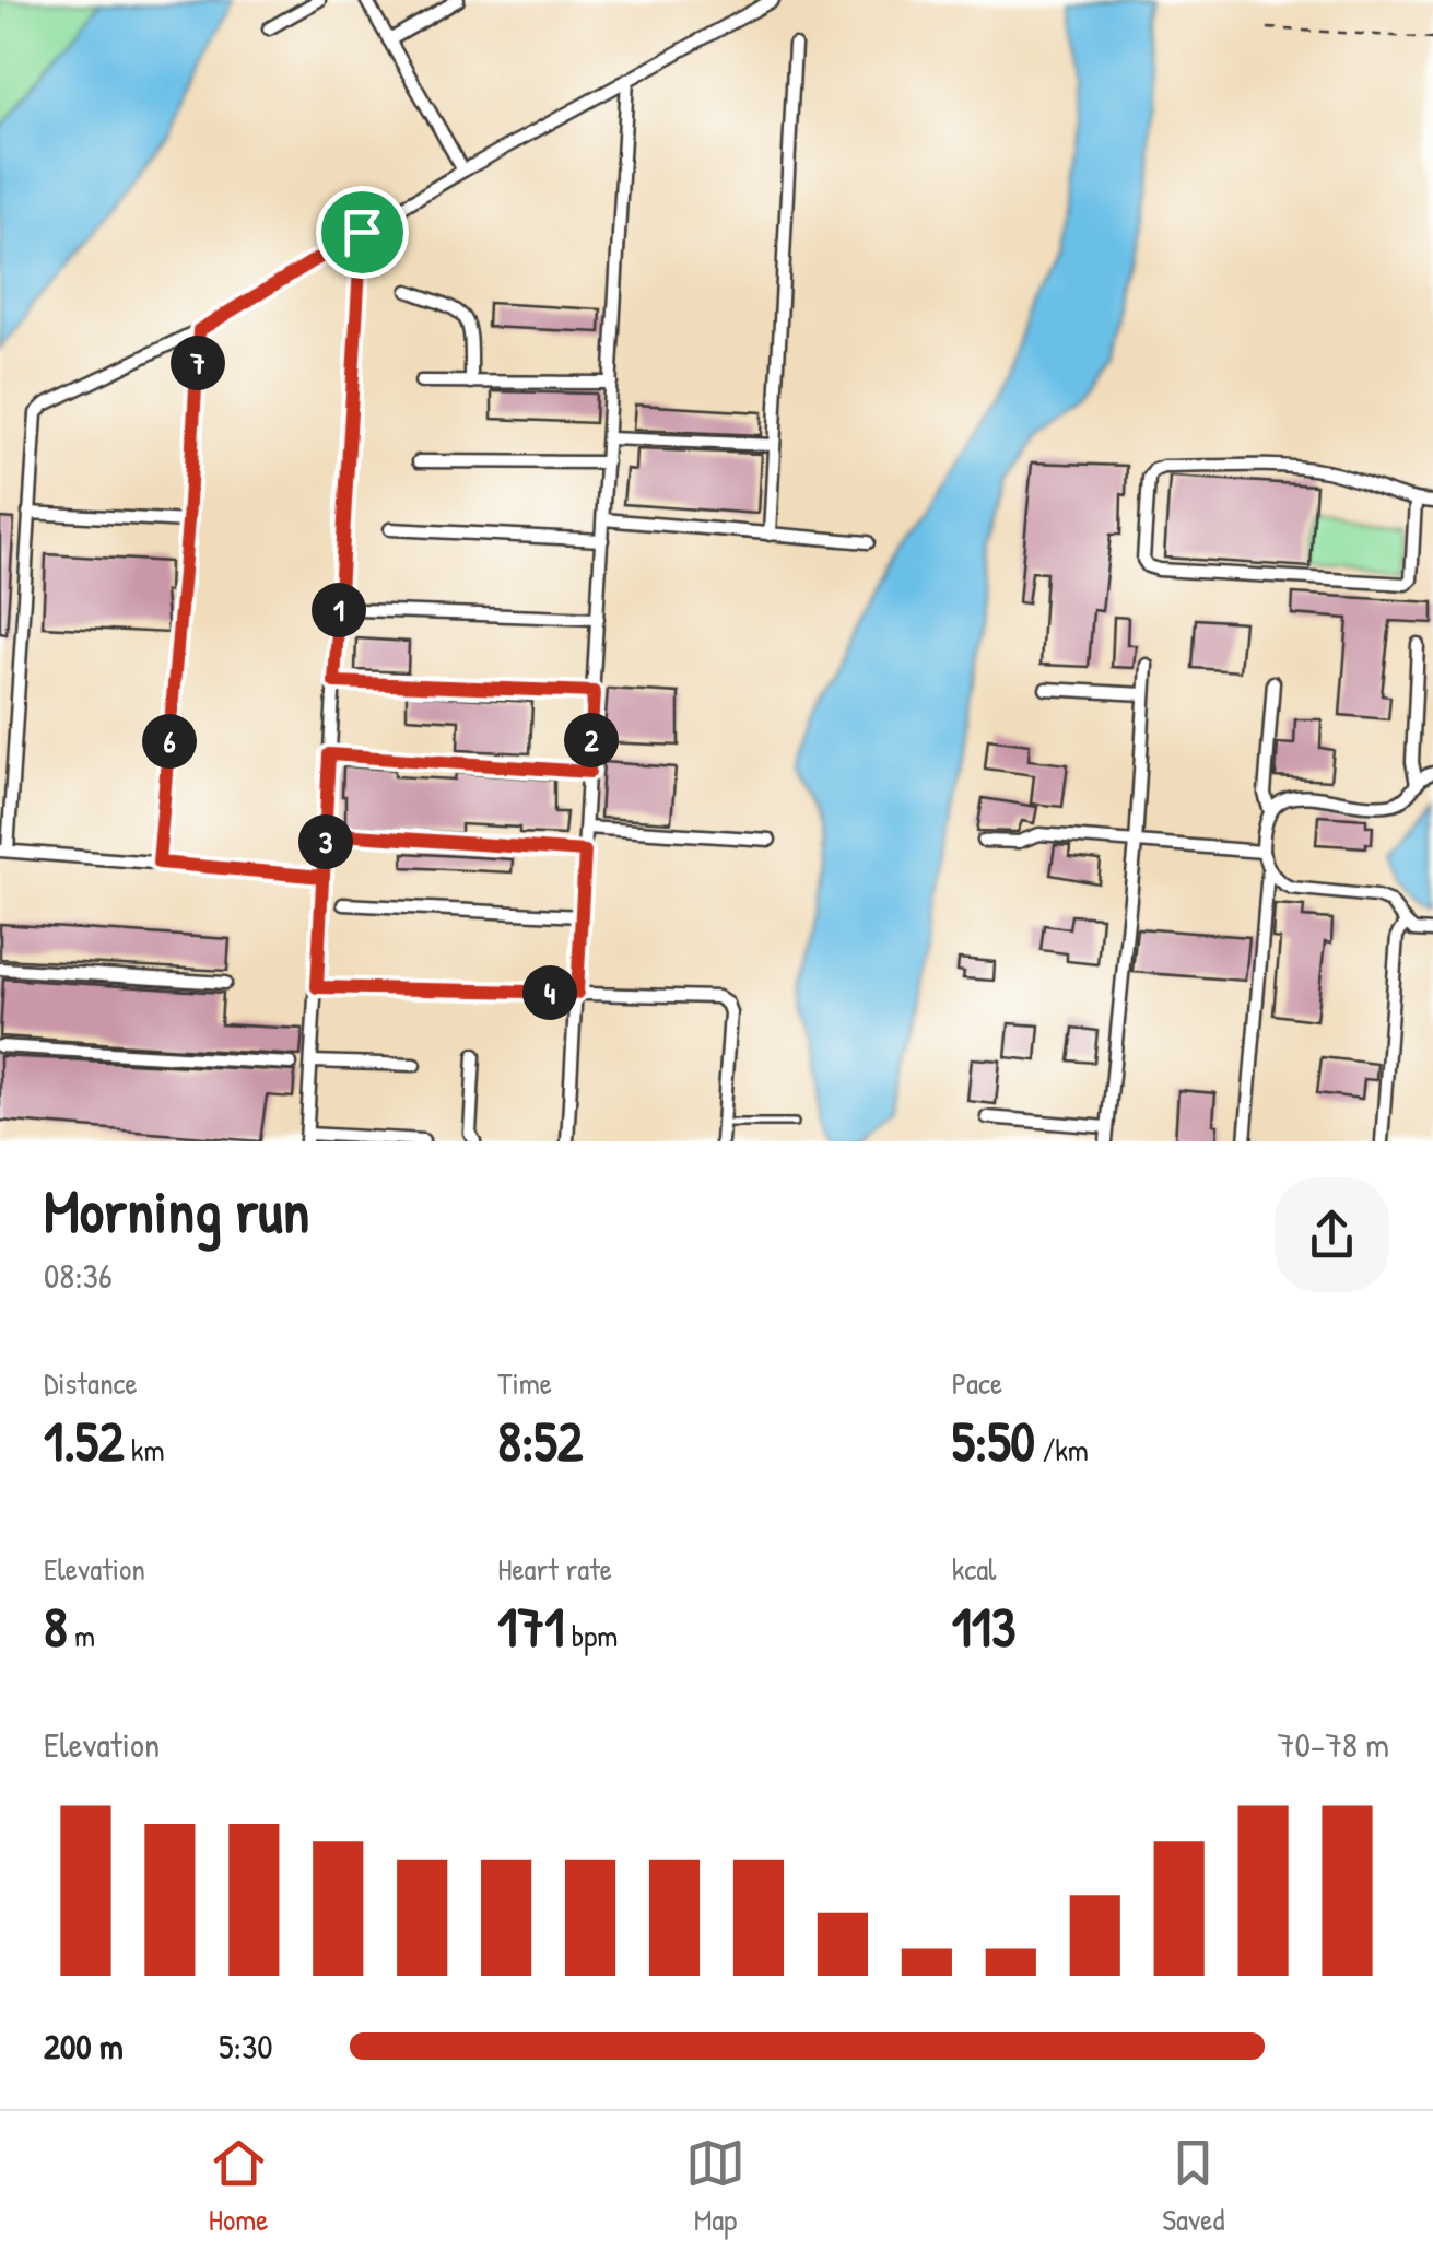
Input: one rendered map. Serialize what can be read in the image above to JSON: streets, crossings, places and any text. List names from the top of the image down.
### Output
{
  "page": {
    "pins": [
      "7",
      "1",
      "2",
      "6",
      "3",
      "4"
    ],
    "heading": ["Morning run", "08:36"],
    "stats": [
      ["Distance", "1.52 km"],
      ["Time", "8:52"],
      ["Pace", "5:50 /km"],
      ["Elevation", "8 m"],
      ["Heart rate", "171 bpm"],
      ["kcal", "113"]
    ],
    "chart": ["Elevation", "70–78 m"],
    "list": [
      {
        "name": "200 m",
        "note": "5:30"
      }
    ],
    "tabs": ["Home", "Map", "Saved"]
  }
}
